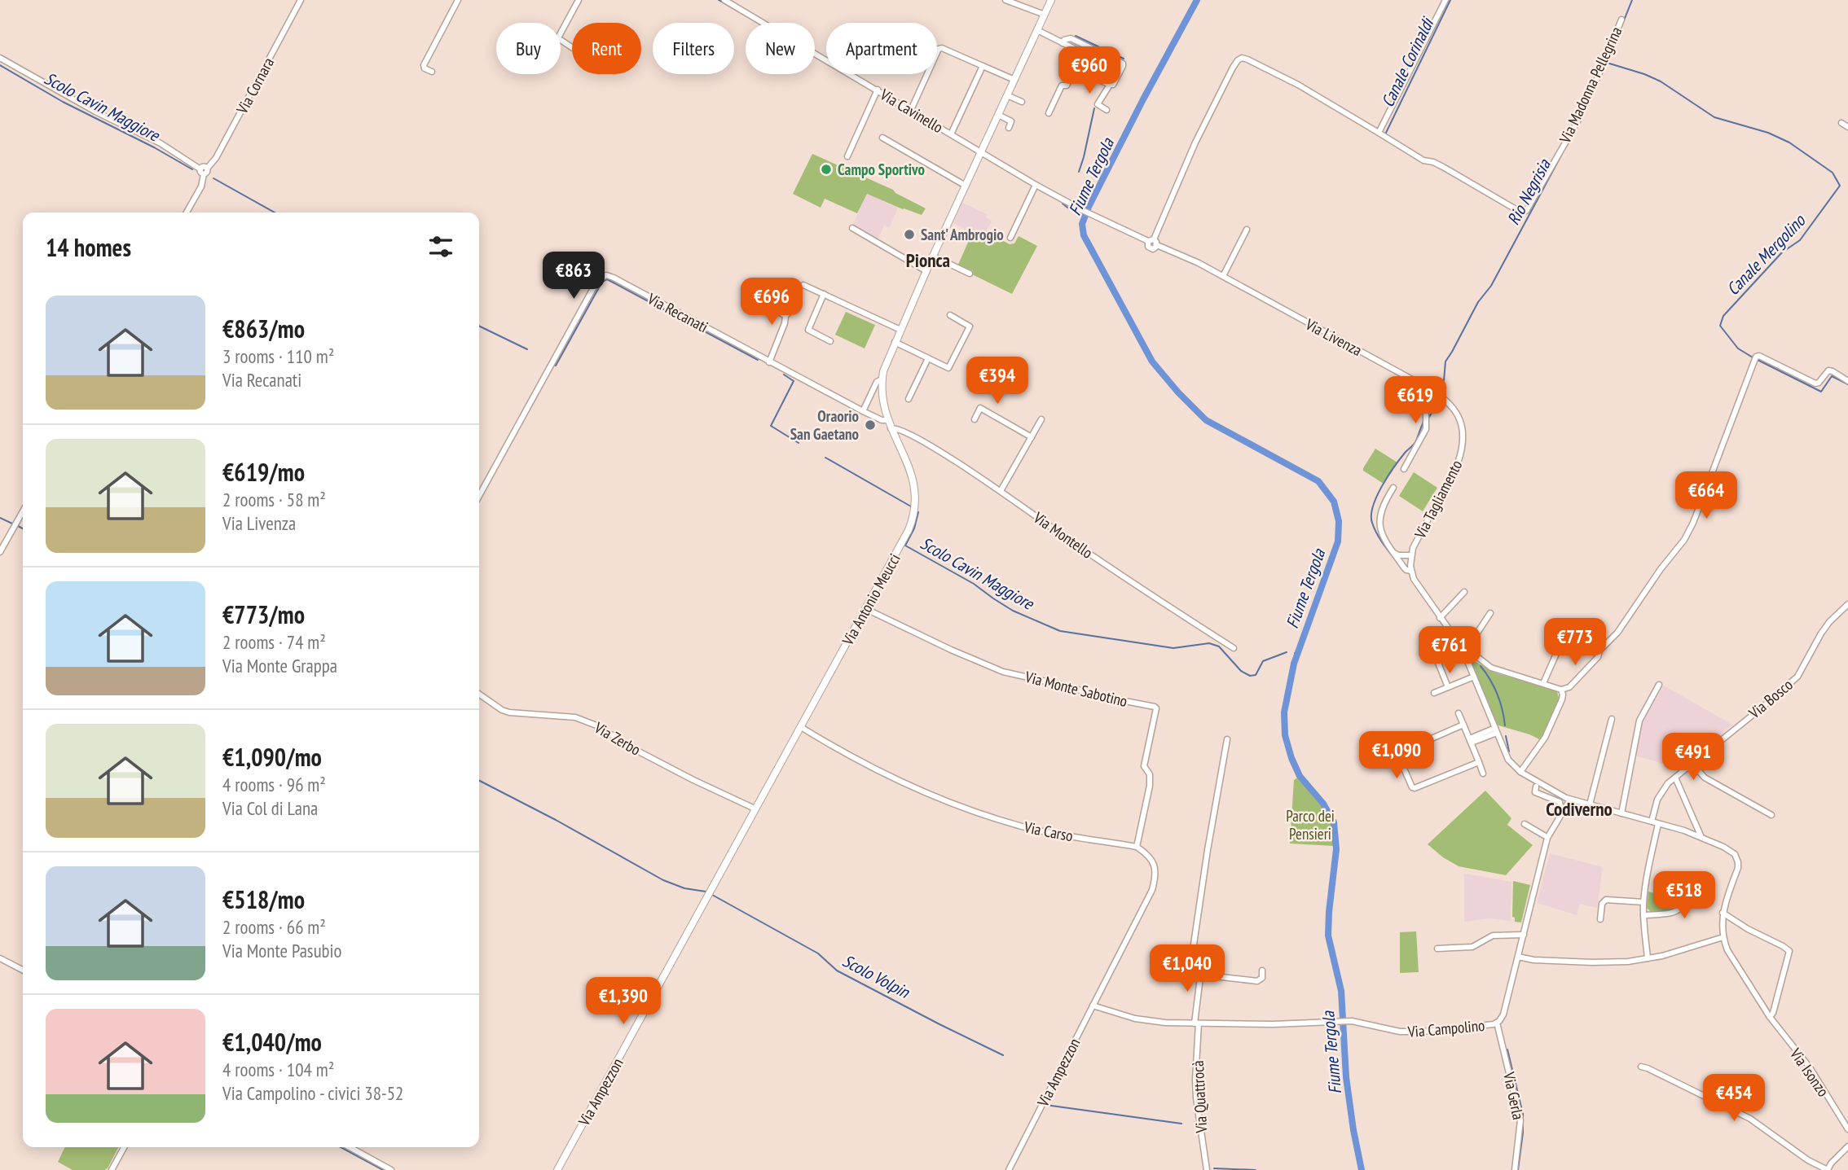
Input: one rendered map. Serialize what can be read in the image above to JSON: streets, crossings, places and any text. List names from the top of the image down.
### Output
{
  "streets": {
    "main road": ["Via Antonio Meucci", "Via Ampezzon"],
    "street": [
      "Via Madonna Pellegrina",
      "Via Cornara",
      "Via Cavinello",
      "Via Recanati",
      "Via Livenza",
      "Via Tagliamento",
      "Via Montello",
      "Via Monte Sabotino",
      "Via Bosco",
      "Via Zerbo",
      "Via Carso",
      "Via Campolino",
      "Via Isonzo",
      "Via Gerla",
      "Via Quattrocà"
    ]
  },
  "crossings": [
    ["Via Madonna Pellegrina", "Via Livenza"],
    ["Via Cavinello", "Via Livenza"],
    ["Via Cavinello", "Via Antonio Meucci"],
    ["Via Recanati", "Via Antonio Meucci"],
    ["Via Livenza", "Via Tagliamento"],
    ["Via Livenza", "Via Antonio Meucci"],
    ["Via Montello", "Via Antonio Meucci"],
    ["Via Antonio Meucci", "Via Monte Sabotino"],
    ["Via Antonio Meucci", "Via Zerbo"],
    ["Via Antonio Meucci", "Via Carso"],
    ["Via Antonio Meucci", "Via Ampezzon"],
    ["Via Monte Sabotino", "Via Carso"],
    ["Via Campolino", "Via Ampezzon"],
    ["Via Campolino", "Via Gerla"],
    ["Via Campolino", "Via Quattrocà"]
  ],
  "districts": ["Pionca", "Codiverno"],
  "water": [
    "Canale Corinaldi",
    "Scolo Cavin Maggiore",
    "Fiume Tergola",
    "Rio Negrisia",
    "Canale Mergolino",
    "Scolo Volpin"
  ],
  "parks": ["Parco dei Pensieri"],
  "places": ["Campo Sportivo", "Sant' Ambrogio", "Oraorio San Gaetano"],
  "page": {
    "chip": [
      "Buy",
      "Rent",
      "Filters",
      "New",
      "Apartment"
    ],
    "price": [
      "€960",
      "€863",
      "€696",
      "€394",
      "€619",
      "€664",
      "€773",
      "€761",
      "€1,090",
      "€491",
      "€518",
      "€1,040",
      "€1,390",
      "€454"
    ],
    "heading": "14 homes",
    "list": [
      {
        "name": "€863/mo",
        "note": "3 rooms · 110 m² · Via Recanati"
      },
      {
        "name": "€619/mo",
        "note": "2 rooms · 58 m² · Via Livenza"
      },
      {
        "name": "€773/mo",
        "note": "2 rooms · 74 m² · Via Monte Grappa"
      },
      {
        "name": "€1,090/mo",
        "note": "4 rooms · 96 m² · Via Col di Lana"
      },
      {
        "name": "€518/mo",
        "note": "2 rooms · 66 m² · Via Monte Pasubio"
      },
      {
        "name": "€1,040/mo",
        "note": "4 rooms · 104 m² · Via Campolino - civici 38-52"
      }
    ]
  }
}
